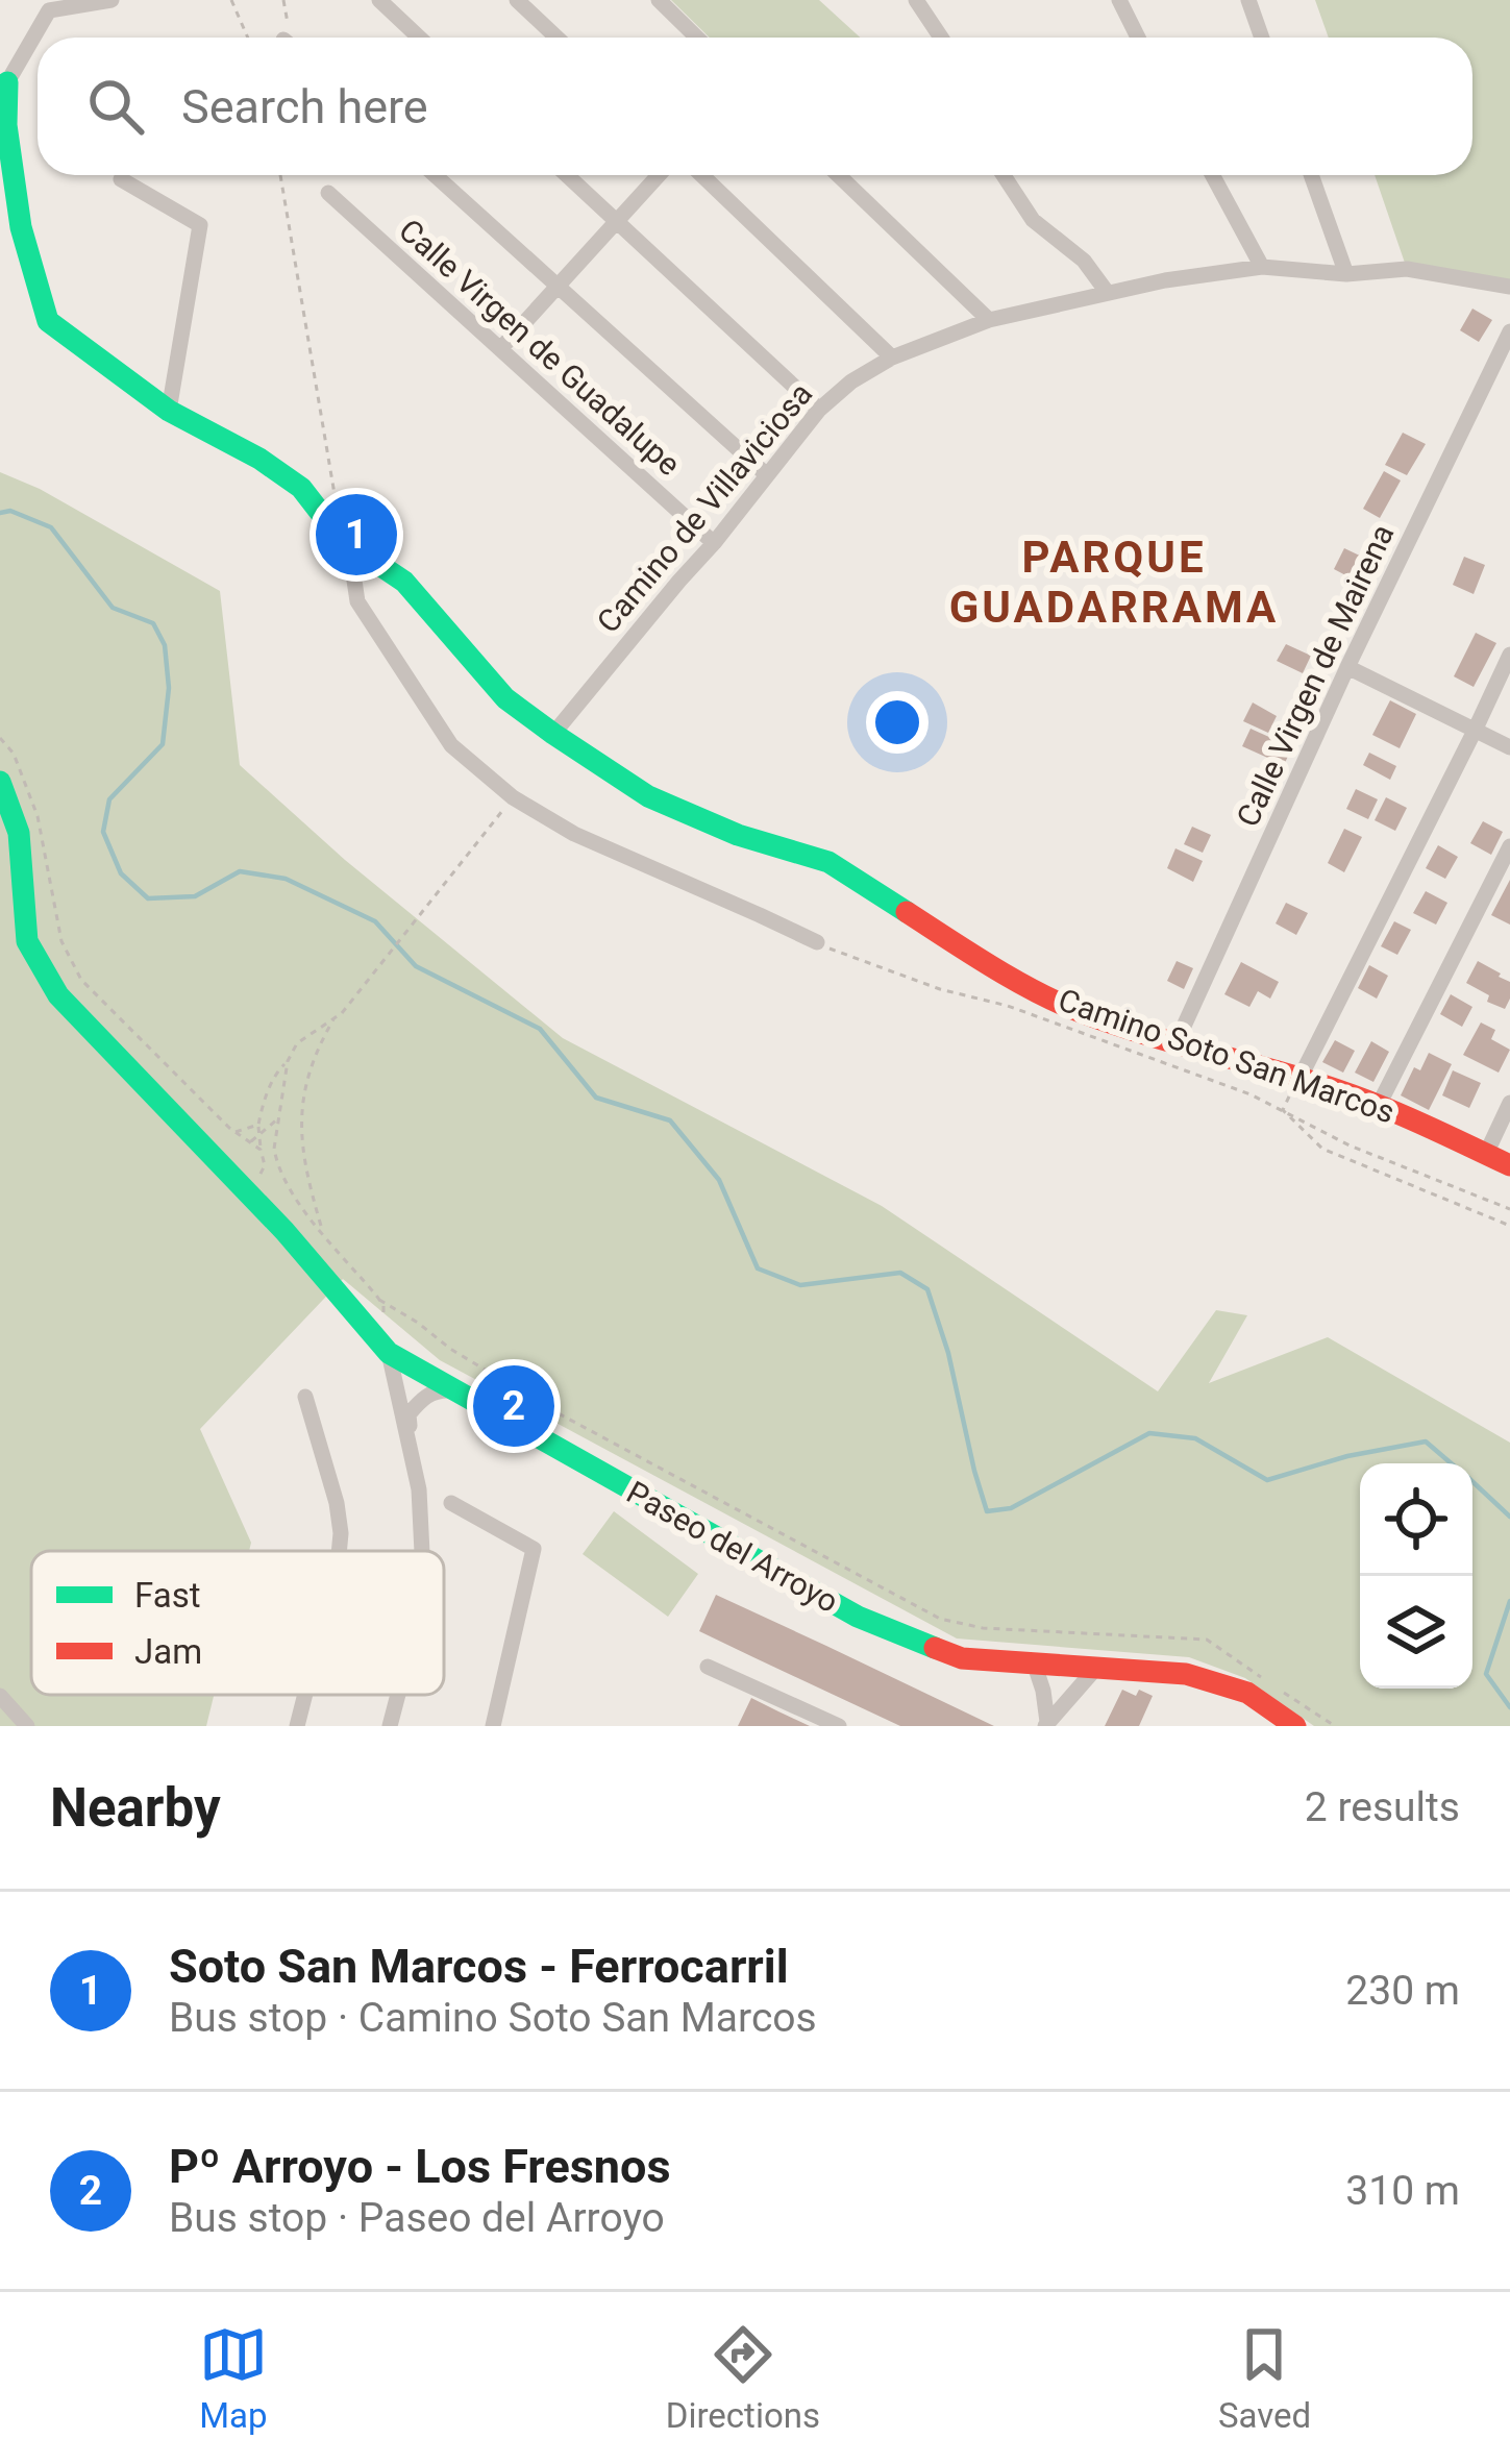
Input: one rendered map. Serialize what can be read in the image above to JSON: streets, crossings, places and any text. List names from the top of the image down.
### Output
{
  "streets": {
    "street": [
      "Calle Virgen de Guadalupe",
      "Camino de Villaviciosa",
      "Calle Virgen de Mairena",
      "Camino Soto San Marcos",
      "Paseo del Arroyo"
    ]
  },
  "crossings": [
    ["Calle Virgen de Guadalupe", "Camino de Villaviciosa"],
    ["Camino de Villaviciosa", "Camino Soto San Marcos"],
    ["Calle Virgen de Mairena", "Camino Soto San Marcos"]
  ],
  "districts": ["PARQUE GUADARRAMA"],
  "legend": ["Fast", "Jam"],
  "page": {
    "search": "Search here",
    "pins": ["1", "2"],
    "heading": ["Nearby", "2 results"],
    "list": [
      {
        "mark": "1",
        "name": "Soto San Marcos - Ferrocarril",
        "note": "Bus stop · Camino Soto San Marcos",
        "value": "230 m"
      },
      {
        "mark": "2",
        "name": "Pº Arroyo - Los Fresnos",
        "note": "Bus stop · Paseo del Arroyo",
        "value": "310 m"
      }
    ],
    "nav": ["Map", "Directions", "Saved"]
  }
}
